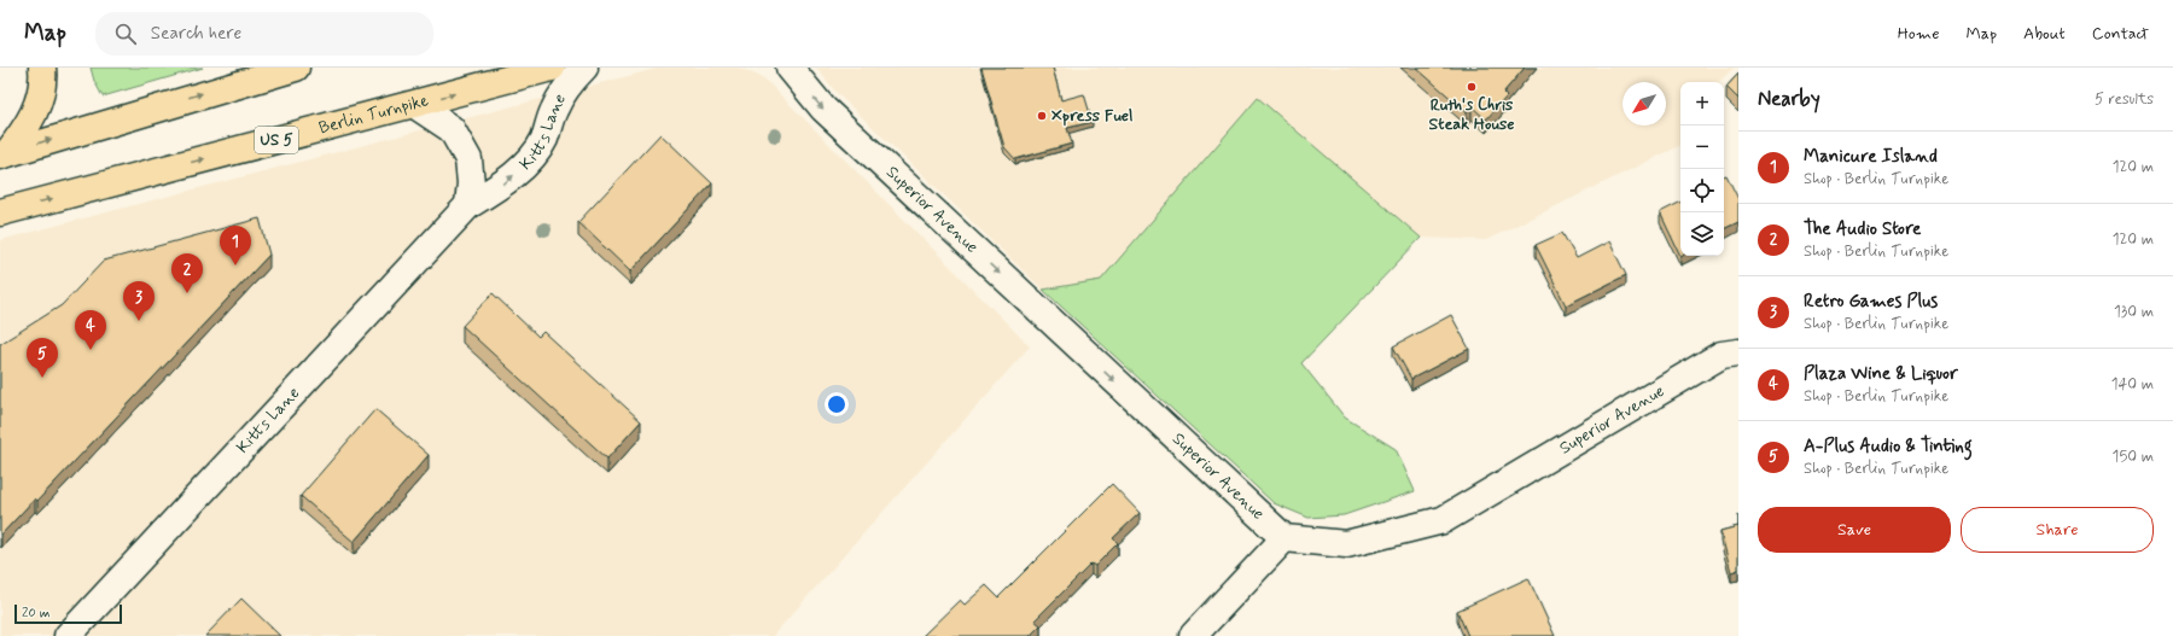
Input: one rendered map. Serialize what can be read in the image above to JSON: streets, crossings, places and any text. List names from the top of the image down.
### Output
{
  "streets": {
    "highway": ["Berlin Turnpike", "US 5"],
    "street": ["Kitts Lane", "Superior Avenue"]
  },
  "one_way": ["Superior Avenue"],
  "places": ["Ruth's Chris Steak House", "Xpress Fuel"],
  "scale_bar": "20 m",
  "north": "bottom left",
  "page": {
    "header": "Map",
    "search": "Search here",
    "nav": [
      "Home",
      "Map",
      "About",
      "Contact"
    ],
    "heading": ["Nearby", "5 results"],
    "map_buttons": ["+", "−"],
    "list": [
      {
        "mark": "1",
        "name": "Manicure Island",
        "note": "Shop · Berlin Turnpike",
        "value": "120 m"
      },
      {
        "mark": "2",
        "name": "The Audio Store",
        "note": "Shop · Berlin Turnpike",
        "value": "120 m"
      },
      {
        "mark": "3",
        "name": "Retro Games Plus",
        "note": "Shop · Berlin Turnpike",
        "value": "130 m"
      },
      {
        "mark": "4",
        "name": "Plaza Wine & Liquor",
        "note": "Shop · Berlin Turnpike",
        "value": "140 m"
      },
      {
        "mark": "5",
        "name": "A-Plus Audio & Tinting",
        "note": "Shop · Berlin Turnpike",
        "value": "150 m"
      }
    ],
    "pins": [
      "1",
      "2",
      "3",
      "4",
      "5"
    ],
    "buttons": ["Save", "Share"],
    "scale": "20 m"
  }
}
